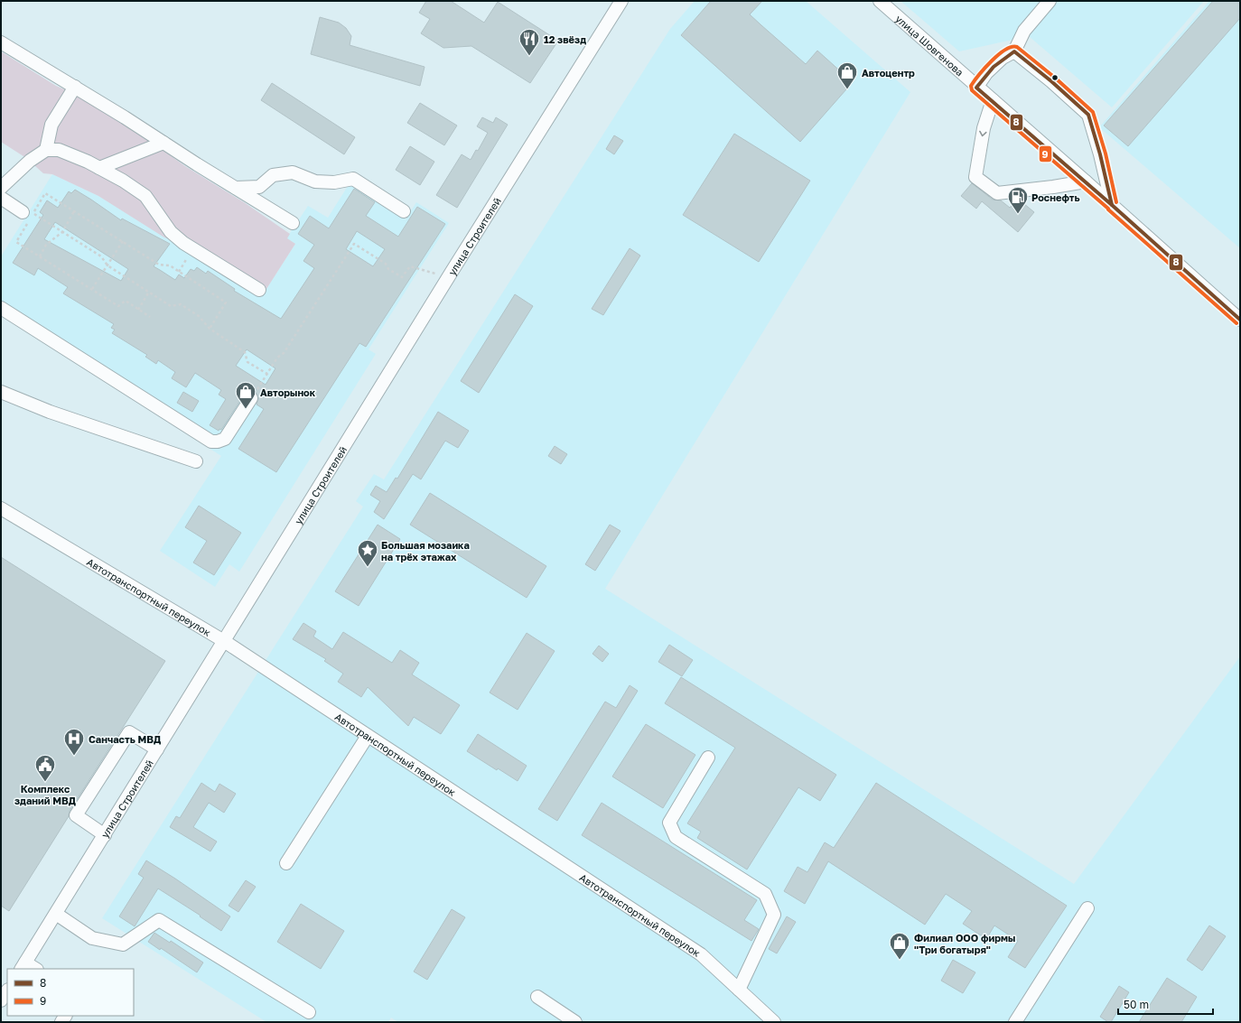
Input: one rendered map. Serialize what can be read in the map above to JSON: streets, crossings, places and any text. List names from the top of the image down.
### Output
{
  "streets": {
    "street": ["улица Шовгенова", "улица Строителей", "Автотранспортный переулок"]
  },
  "crossings": [
    ["улица Строителей", "Автотранспортный переулок"]
  ],
  "places": {
    "restaurant": ["12 звёзд"],
    "shop": ["Автоцентр", "Авторынок", "Филиал ООО фирмы \"Три богатыря\""],
    "fuel station": ["Роснефть"],
    "place": ["Большая мозаика на трёх этажах"],
    "hospital": ["Санчасть МВД"],
    "public building": ["Комплекс зданий МВД"]
  },
  "lines": ["transit line 9", "transit line 8"],
  "legend": ["8", "9"],
  "scale_bar": "50 m"
}
